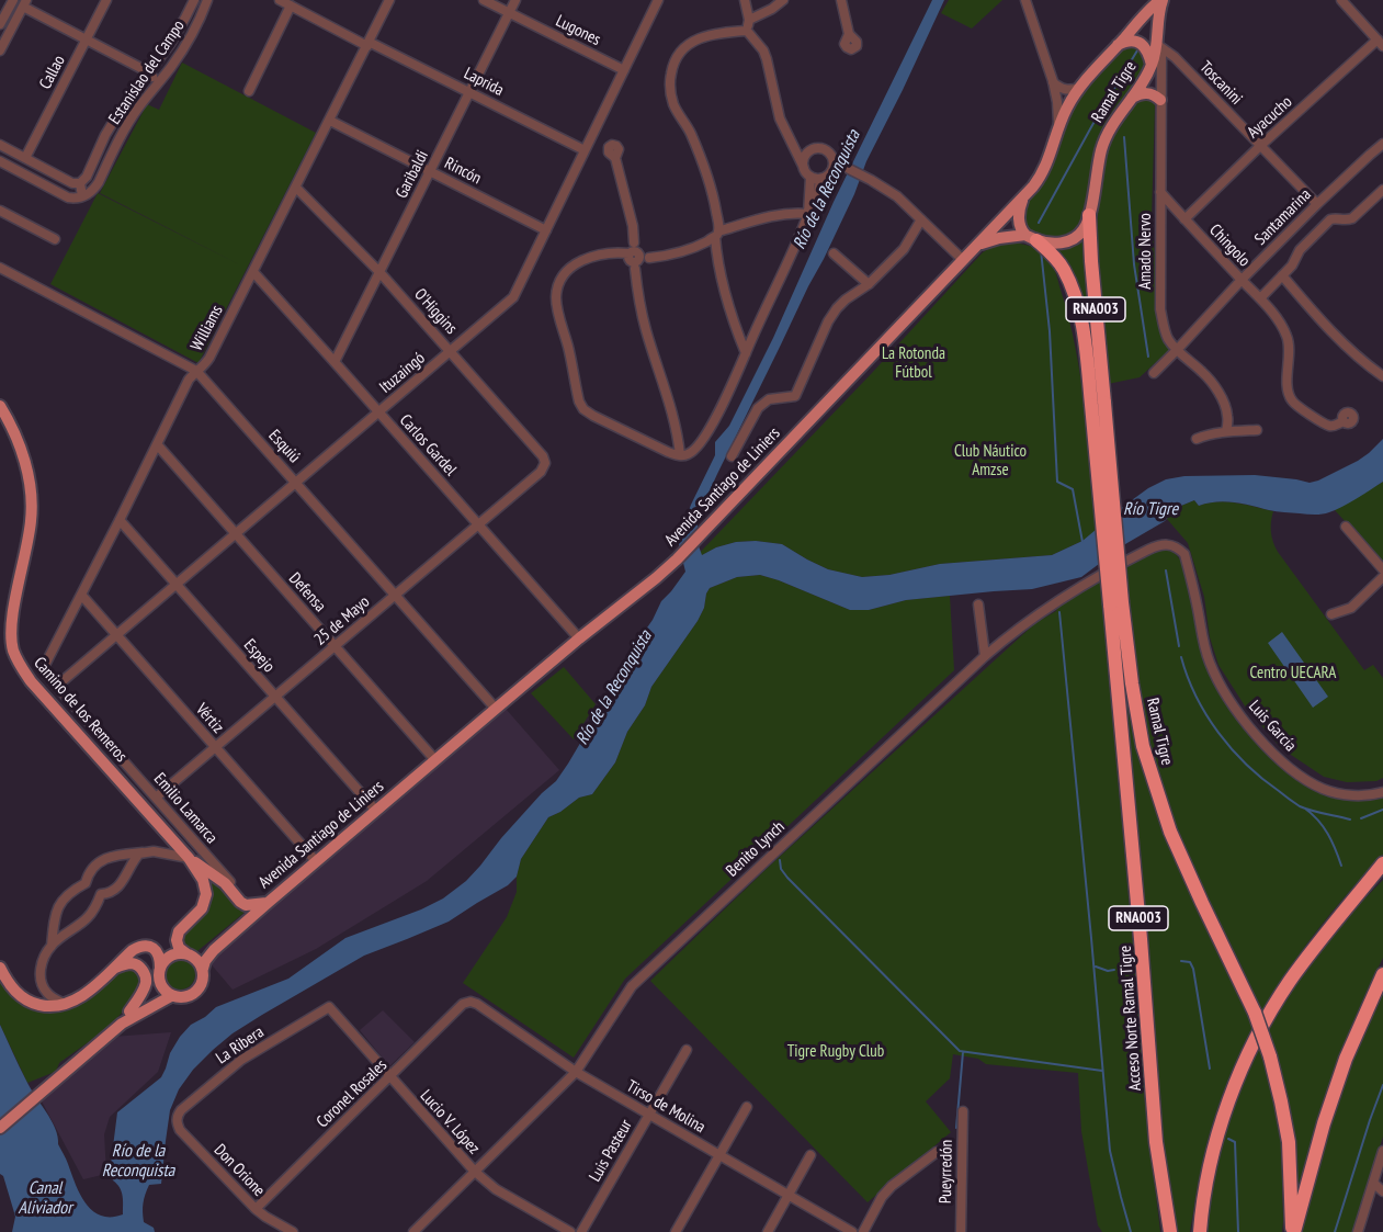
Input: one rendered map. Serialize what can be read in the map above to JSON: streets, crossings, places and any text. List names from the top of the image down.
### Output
{
  "streets": {
    "highway": ["Ramal Tigre", "RNA003", "Acceso Norte Ramal Tigre"],
    "main road": ["Avenida Santiago de Liniers", "Camino de los Remeros"],
    "street": [
      "Lugones",
      "Callao",
      "Estanislao del Campo",
      "Laprida",
      "Toscanini",
      "Ayacucho",
      "Rincón",
      "Garibaldi",
      "Santamarina",
      "Chingolo",
      "Amado Nervo",
      "O'Higgins",
      "Williams",
      "Ituzaingó",
      "Carlos Gardel",
      "Esquiú",
      "Defensa",
      "25 de Mayo",
      "Espejo",
      "Vértiz",
      "Luis García",
      "Emilio Lamarca",
      "Benito Lynch",
      "La Ribera",
      "Coronel Rosales",
      "Tirso de Molina",
      "Lucio V. López",
      "Luis Pasteur",
      "Don Orione",
      "Pueyrredón"
    ]
  },
  "crossings": [
    ["Lugones", "Garibaldi"],
    ["Lugones", "Ituzaingó"],
    ["Laprida", "Garibaldi"],
    ["Laprida", "Williams"],
    ["Laprida", "Ituzaingó"],
    ["Toscanini", "Ayacucho"],
    ["Toscanini", "Santamarina"],
    ["Toscanini", "Amado Nervo"],
    ["Toscanini", "Avenida Santiago de Liniers"],
    ["Ramal Tigre", "Avenida Santiago de Liniers"],
    ["Ramal Tigre", "Acceso Norte Ramal Tigre"],
    ["Ayacucho", "Chingolo"],
    ["Rincón", "Garibaldi"],
    ["Rincón", "Williams"],
    ["Rincón", "Ituzaingó"],
    ["Garibaldi", "O'Higgins"],
    ["Garibaldi", "Carlos Gardel"],
    ["Santamarina", "Chingolo"],
    ["Santamarina", "Amado Nervo"],
    ["Chingolo", "Amado Nervo"],
    ["Amado Nervo", "Avenida Santiago de Liniers"],
    ["O'Higgins", "Williams"],
    ["O'Higgins", "Ituzaingó"],
    ["O'Higgins", "25 de Mayo"],
    ["Williams", "Carlos Gardel"],
    ["Williams", "Esquiú"],
    ["Williams", "Defensa"],
    ["Williams", "Espejo"],
    ["Williams", "Vértiz"],
    ["Williams", "Emilio Lamarca"],
    ["Ituzaingó", "Carlos Gardel"],
    ["Ituzaingó", "Esquiú"],
    ["Ituzaingó", "Defensa"],
    ["Ituzaingó", "Espejo"],
    ["Ituzaingó", "Vértiz"],
    ["Ituzaingó", "Emilio Lamarca"],
    ["Carlos Gardel", "Avenida Santiago de Liniers"],
    ["Carlos Gardel", "25 de Mayo"],
    ["Esquiú", "Avenida Santiago de Liniers"],
    ["Esquiú", "25 de Mayo"],
    ["Avenida Santiago de Liniers", "Defensa"],
    ["Avenida Santiago de Liniers", "Espejo"],
    ["Avenida Santiago de Liniers", "Camino de los Remeros"],
    ["Avenida Santiago de Liniers", "Vértiz"],
    ["Defensa", "25 de Mayo"],
    ["25 de Mayo", "Espejo"],
    ["25 de Mayo", "Vértiz"],
    ["25 de Mayo", "Emilio Lamarca"],
    ["Luis García", "Benito Lynch"],
    ["Benito Lynch", "Tirso de Molina"],
    ["Benito Lynch", "Lucio V. López"],
    ["La Ribera", "Lucio V. López"],
    ["La Ribera", "Don Orione"],
    ["Coronel Rosales", "Tirso de Molina"],
    ["Coronel Rosales", "Lucio V. López"],
    ["Coronel Rosales", "Don Orione"],
    ["Tirso de Molina", "Luis Pasteur"]
  ],
  "water": ["Río de la Reconquista", "Río Tigre", "Canal Aliviador"],
  "parks": [
    "La Rotonda Fútbol",
    "Club Náutico Amzse",
    "Centro UECARA",
    "Tigre Rugby Club"
  ]
}
